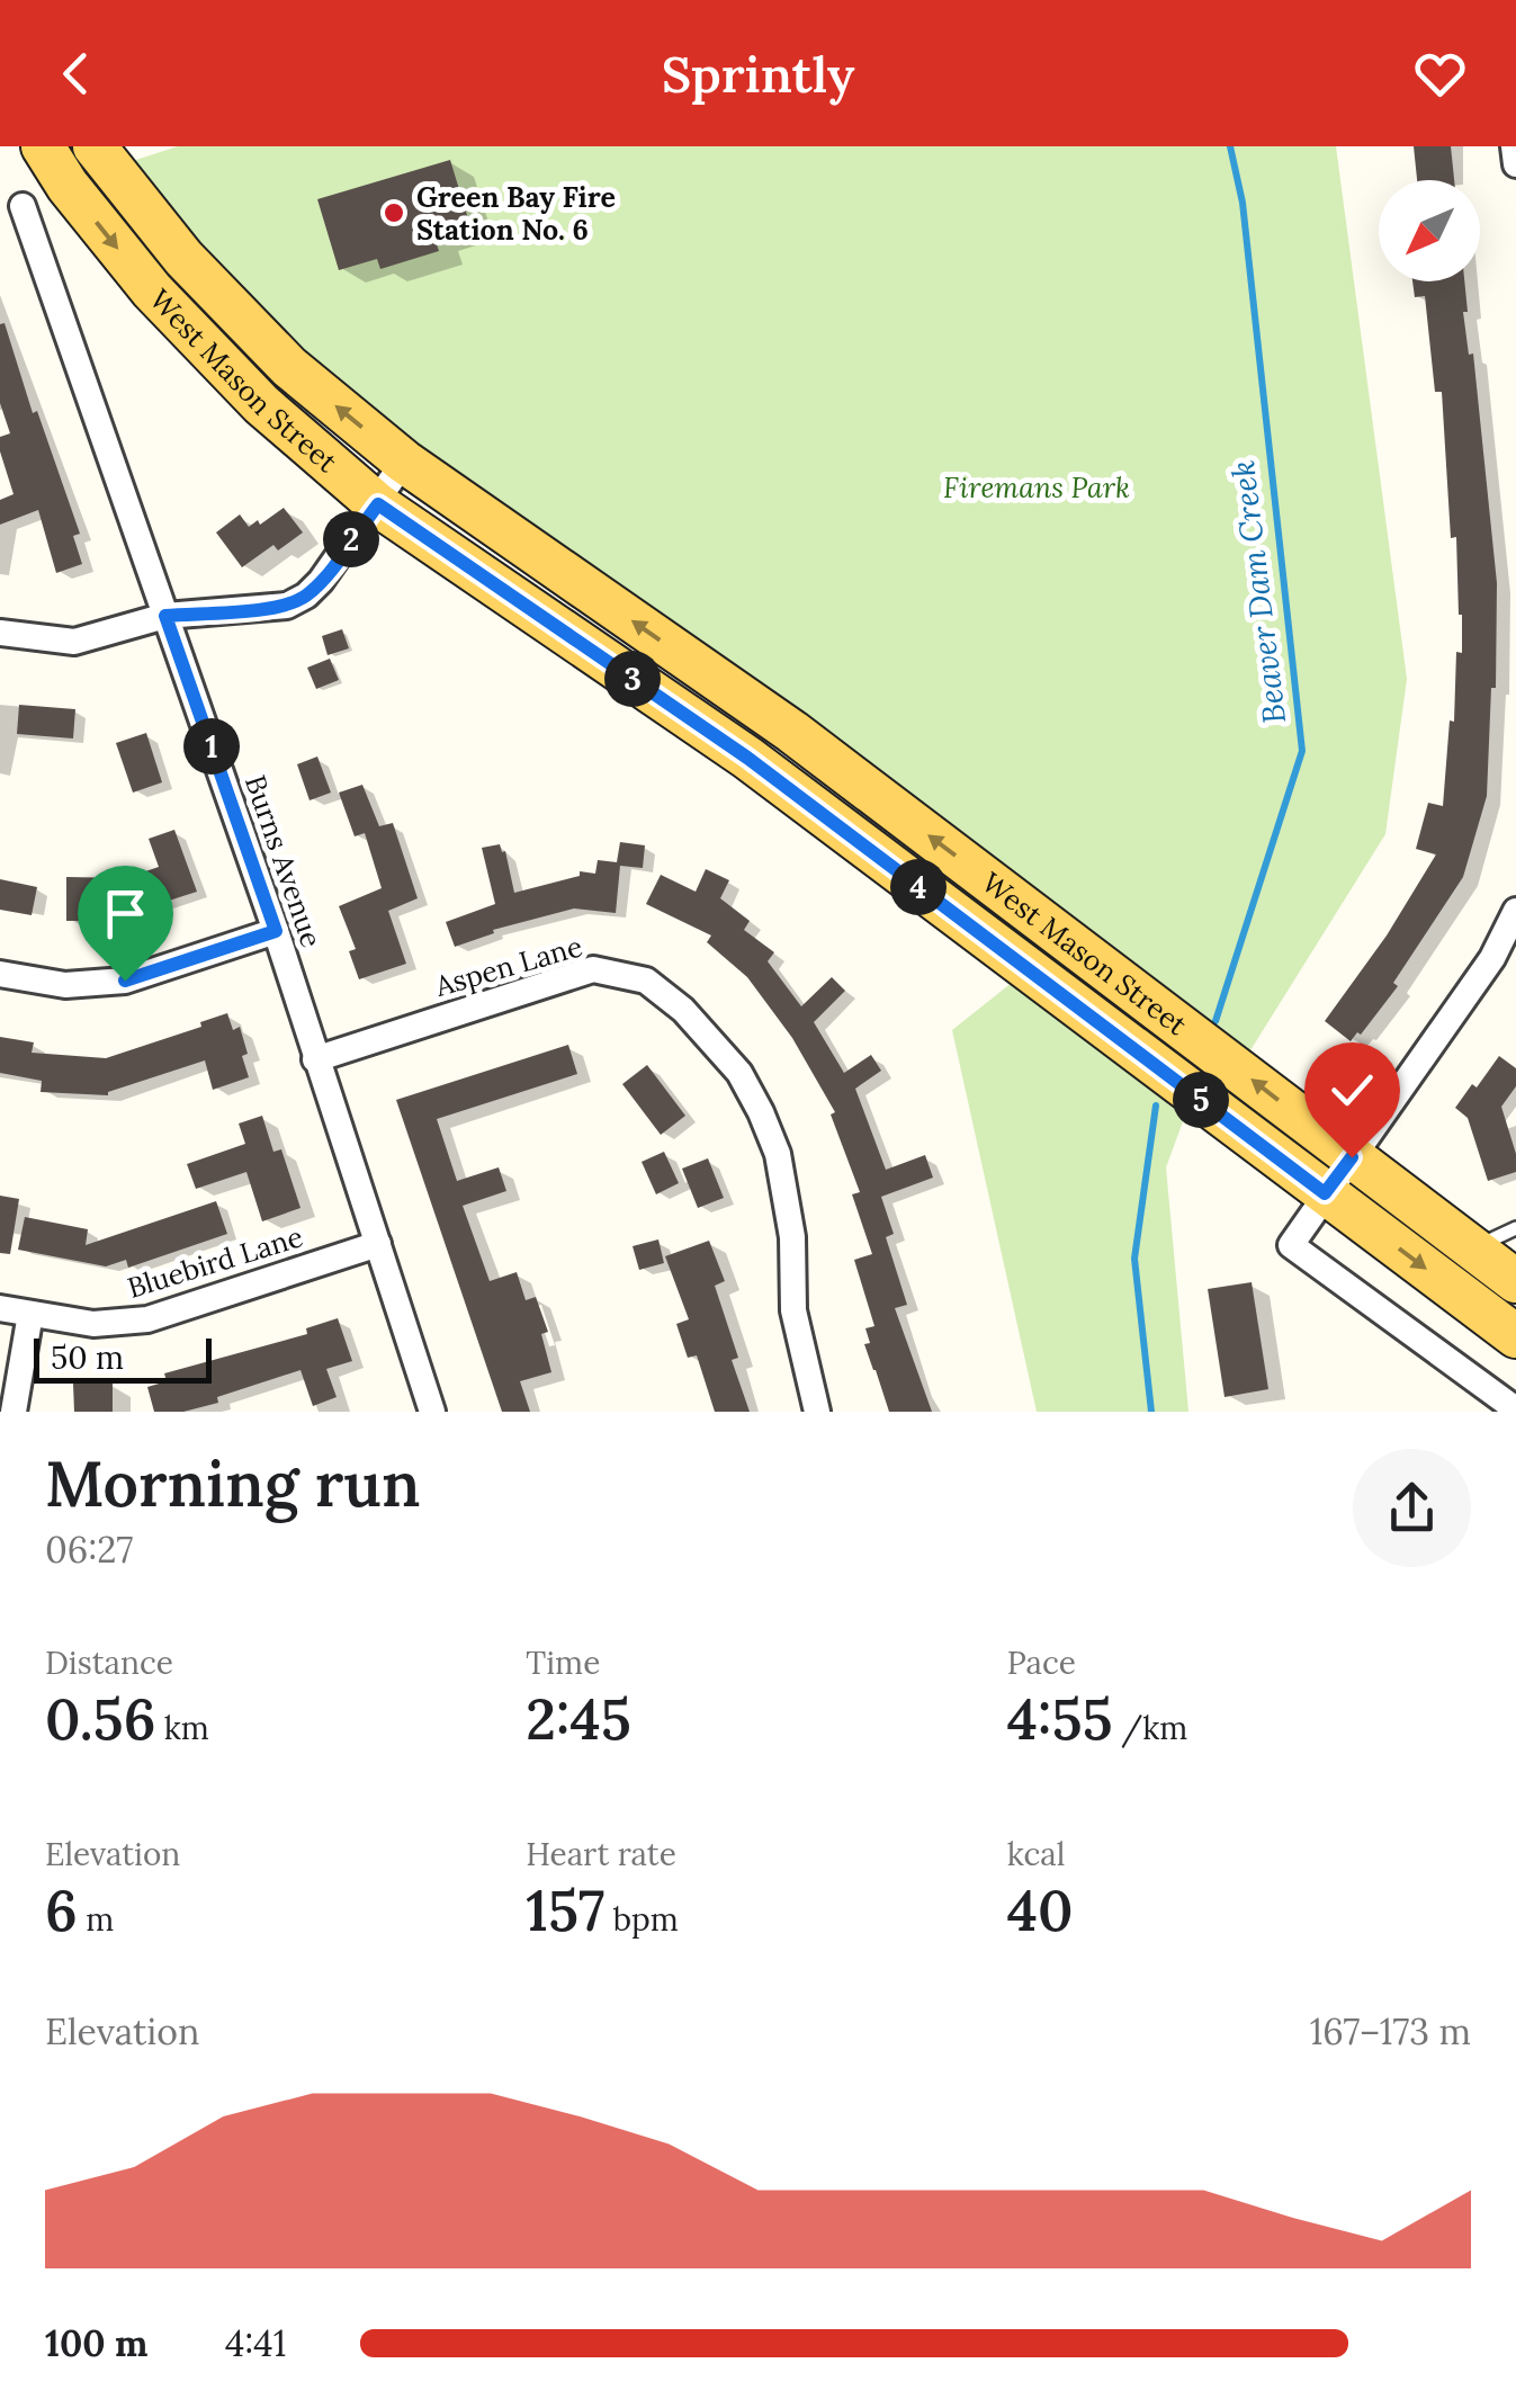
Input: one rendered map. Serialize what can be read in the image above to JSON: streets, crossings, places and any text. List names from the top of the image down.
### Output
{
  "streets": {
    "main road": ["West Mason Street"],
    "street": ["Burns Avenue", "Aspen Lane", "Bluebird Lane"]
  },
  "crossings": [
    ["Burns Avenue", "Aspen Lane"],
    ["Burns Avenue", "Bluebird Lane"]
  ],
  "water": ["Beaver Dam Creek"],
  "parks": ["Firemans Park"],
  "places": ["Green Bay Fire Station No. 6"],
  "scale_bar": "50 m",
  "north": "bottom left",
  "page": {
    "header": "Sprintly",
    "pins": [
      "2",
      "3",
      "1",
      "4",
      "5"
    ],
    "scale": "50 m",
    "heading": ["Morning run", "06:27"],
    "stats": [
      ["Distance", "0.56 km"],
      ["Time", "2:45"],
      ["Pace", "4:55 /km"],
      ["Elevation", "6 m"],
      ["Heart rate", "157 bpm"],
      ["kcal", "40"]
    ],
    "chart": ["Elevation", "167–173 m"],
    "list": [
      {
        "name": "100 m",
        "note": "4:41"
      }
    ]
  }
}
